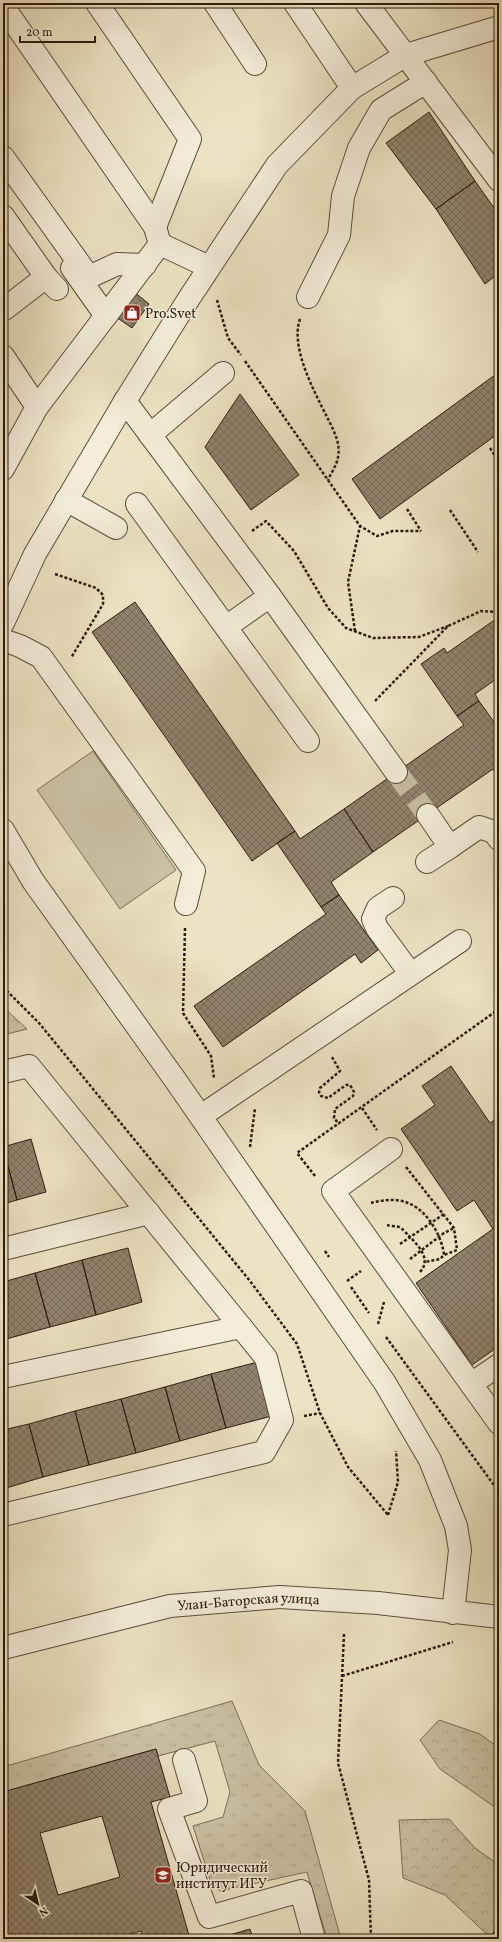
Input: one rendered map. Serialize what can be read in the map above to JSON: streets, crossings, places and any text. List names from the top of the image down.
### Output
{
  "streets": {
    "street": ["Улан-Баторская улица"]
  },
  "places": {
    "shop": ["Pro.Svet"],
    "school or university": ["Юридический институт ИГУ"]
  },
  "scale_bar": "20 m",
  "north": "bottom right"
}
